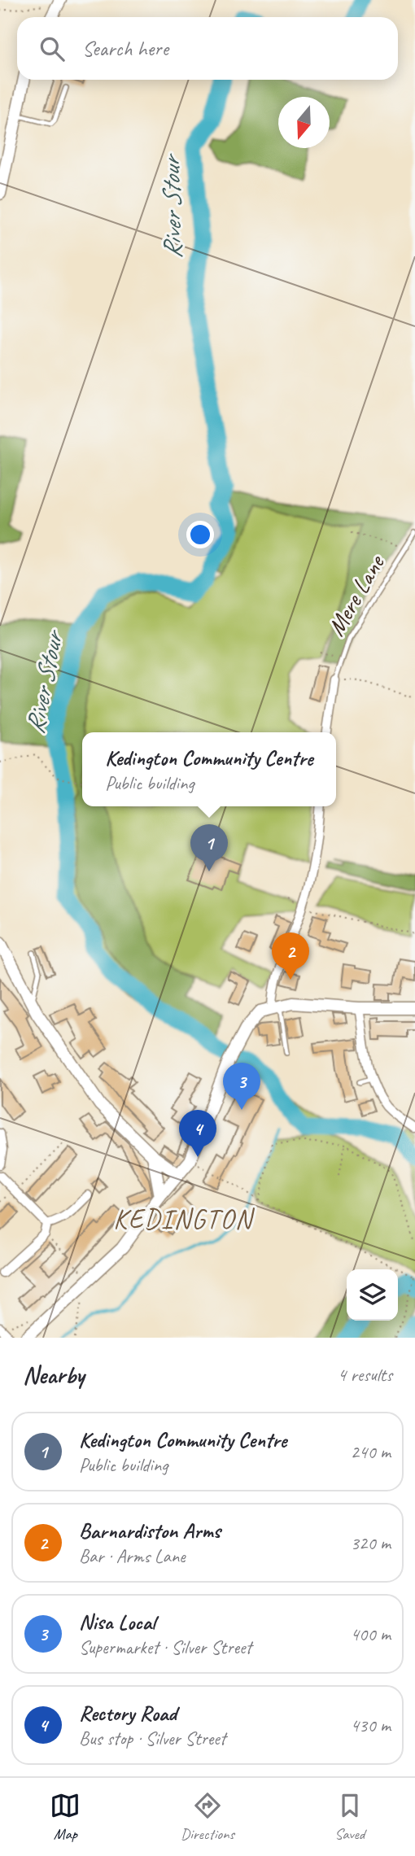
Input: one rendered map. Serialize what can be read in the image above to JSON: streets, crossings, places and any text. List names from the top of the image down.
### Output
{
  "streets": {
    "lane": ["Mere Lane"]
  },
  "districts": ["KEDINGTON"],
  "water": ["River Stour"],
  "north": "bottom",
  "page": {
    "search": "Search here",
    "popup": ["Kedington Community Centre", "Public building"],
    "pins": [
      "1",
      "2",
      "3",
      "4"
    ],
    "heading": ["Nearby", "4 results"],
    "list": [
      {
        "mark": "1",
        "name": "Kedington Community Centre",
        "note": "Public building",
        "value": "240 m"
      },
      {
        "mark": "2",
        "name": "Barnardiston Arms",
        "note": "Bar · Arms Lane",
        "value": "320 m"
      },
      {
        "mark": "3",
        "name": "Nisa Local",
        "note": "Supermarket · Silver Street",
        "value": "400 m"
      },
      {
        "mark": "4",
        "name": "Rectory Road",
        "note": "Bus stop · Silver Street",
        "value": "430 m"
      }
    ],
    "nav": ["Map", "Directions", "Saved"]
  }
}
